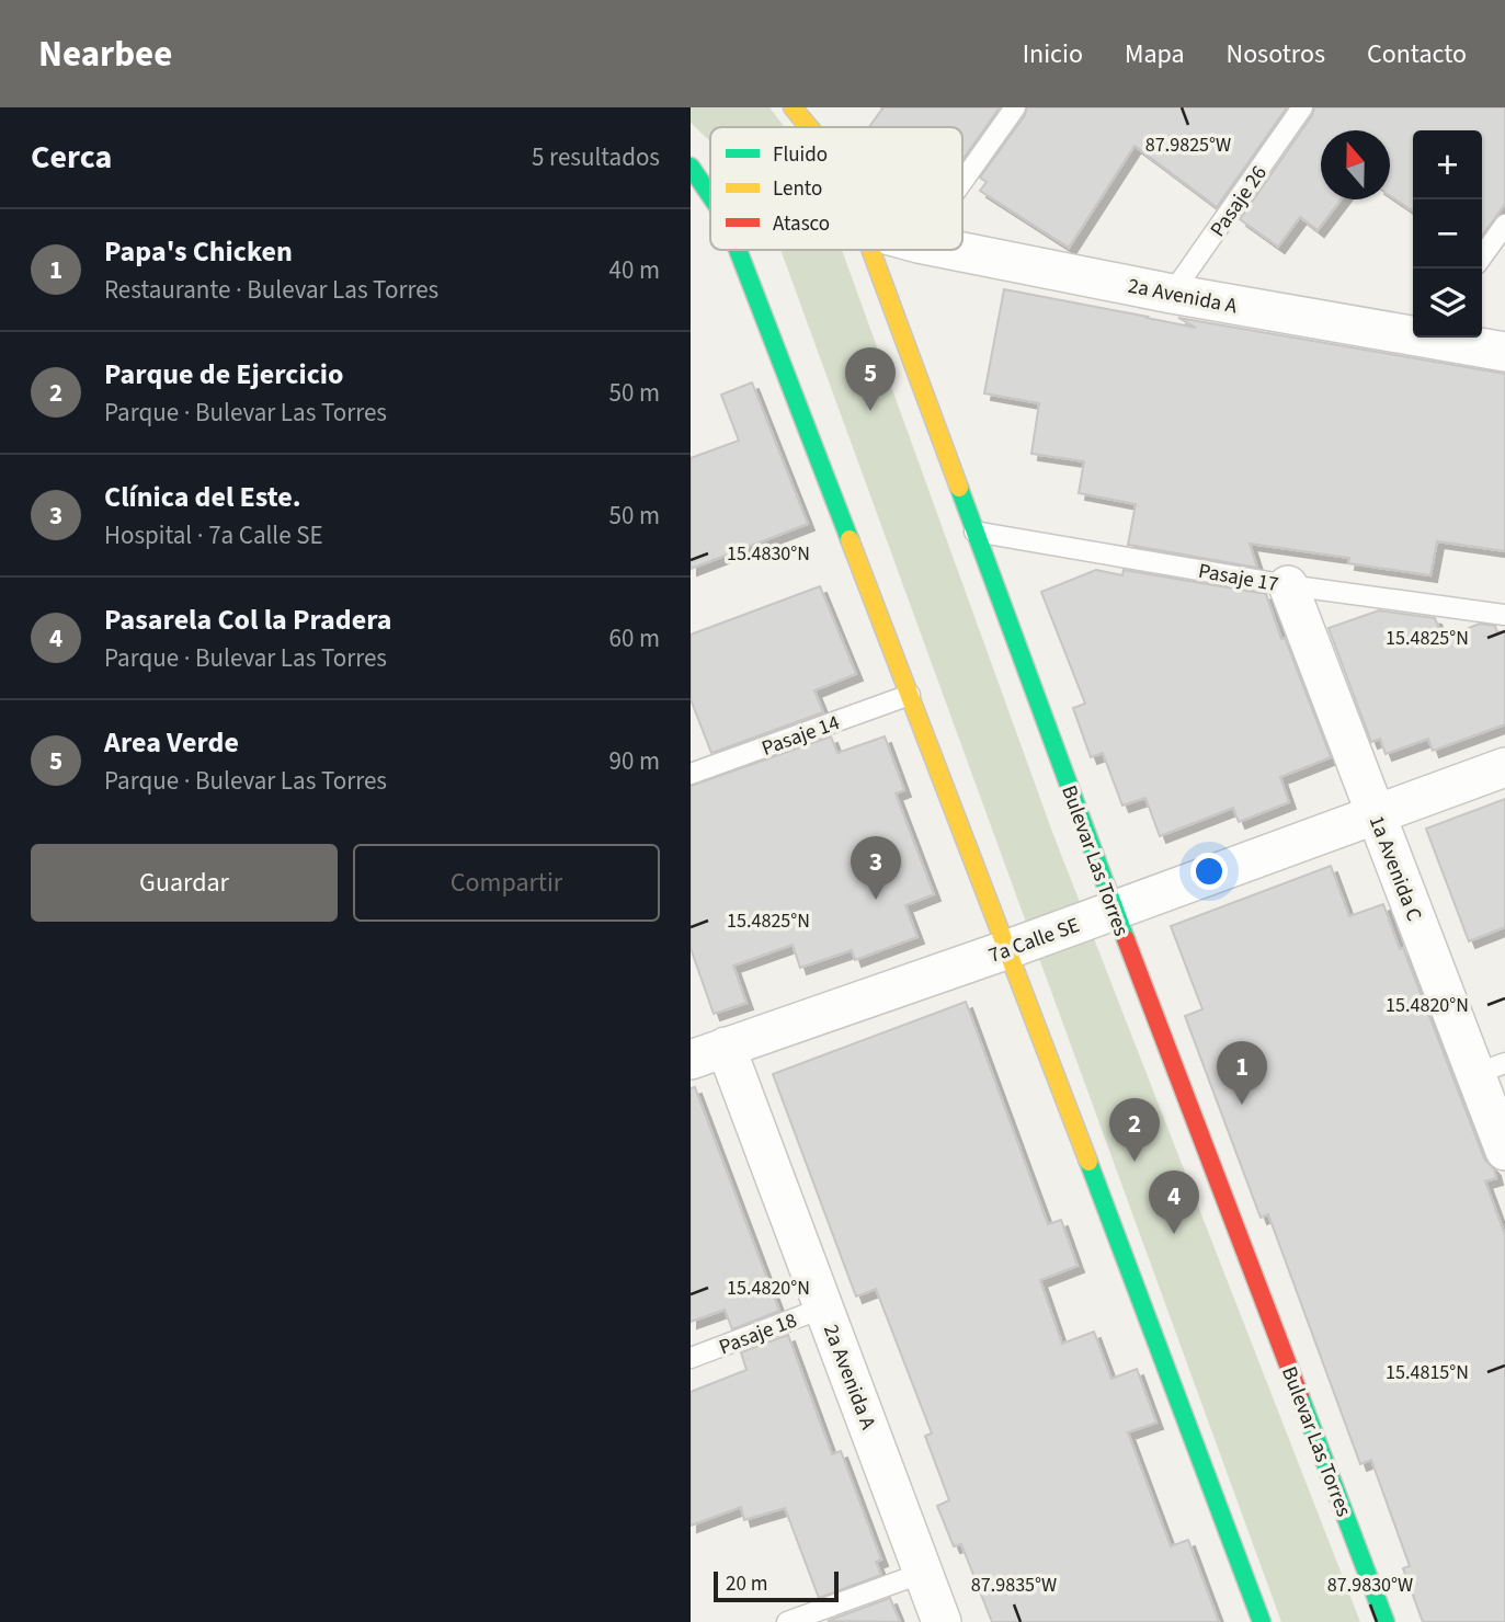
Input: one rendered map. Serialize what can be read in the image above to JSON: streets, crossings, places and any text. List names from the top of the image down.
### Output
{
  "streets": {
    "street": [
      "2a Avenida A",
      "Bulevar Las Torres",
      "1a Avenida C",
      "7a Calle SE"
    ],
    "lane": [
      "Pasaje 26",
      "Pasaje 17",
      "Pasaje 14",
      "Pasaje 18"
    ]
  },
  "crossings": [
    ["Pasaje 26", "2a Avenida A"],
    ["2a Avenida A", "7a Calle SE"],
    ["2a Avenida A", "Pasaje 18"],
    ["Pasaje 17", "Bulevar Las Torres"],
    ["Pasaje 17", "1a Avenida C"],
    ["Bulevar Las Torres", "7a Calle SE"],
    ["1a Avenida C", "7a Calle SE"]
  ],
  "legend": ["Fluido", "Lento", "Atasco"],
  "scale_bar": "20 m",
  "north": "top",
  "page": {
    "header": "Nearbee",
    "nav": [
      "Inicio",
      "Mapa",
      "Nosotros",
      "Contacto"
    ],
    "heading": ["Cerca", "5 resultados"],
    "map_buttons": ["+", "−"],
    "list": [
      {
        "mark": "1",
        "name": "Papa's Chicken",
        "note": "Restaurante · Bulevar Las Torres",
        "value": "40 m"
      },
      {
        "mark": "2",
        "name": "Parque de Ejercicio",
        "note": "Parque · Bulevar Las Torres",
        "value": "50 m"
      },
      {
        "mark": "3",
        "name": "Clínica del Este.",
        "note": "Hospital · 7a Calle SE",
        "value": "50 m"
      },
      {
        "mark": "4",
        "name": "Pasarela Col la Pradera",
        "note": "Parque · Bulevar Las Torres",
        "value": "60 m"
      },
      {
        "mark": "5",
        "name": "Area Verde",
        "note": "Parque · Bulevar Las Torres",
        "value": "90 m"
      }
    ],
    "pins": [
      "5",
      "3",
      "1",
      "2",
      "4"
    ],
    "buttons": ["Guardar", "Compartir"],
    "scale": "20 m"
  },
  "coordinates": [
    "87.9825°W",
    "15.4830°N",
    "15.4825°N",
    "15.4820°N",
    "15.4815°N",
    "87.9835°W",
    "87.9830°W"
  ]
}
